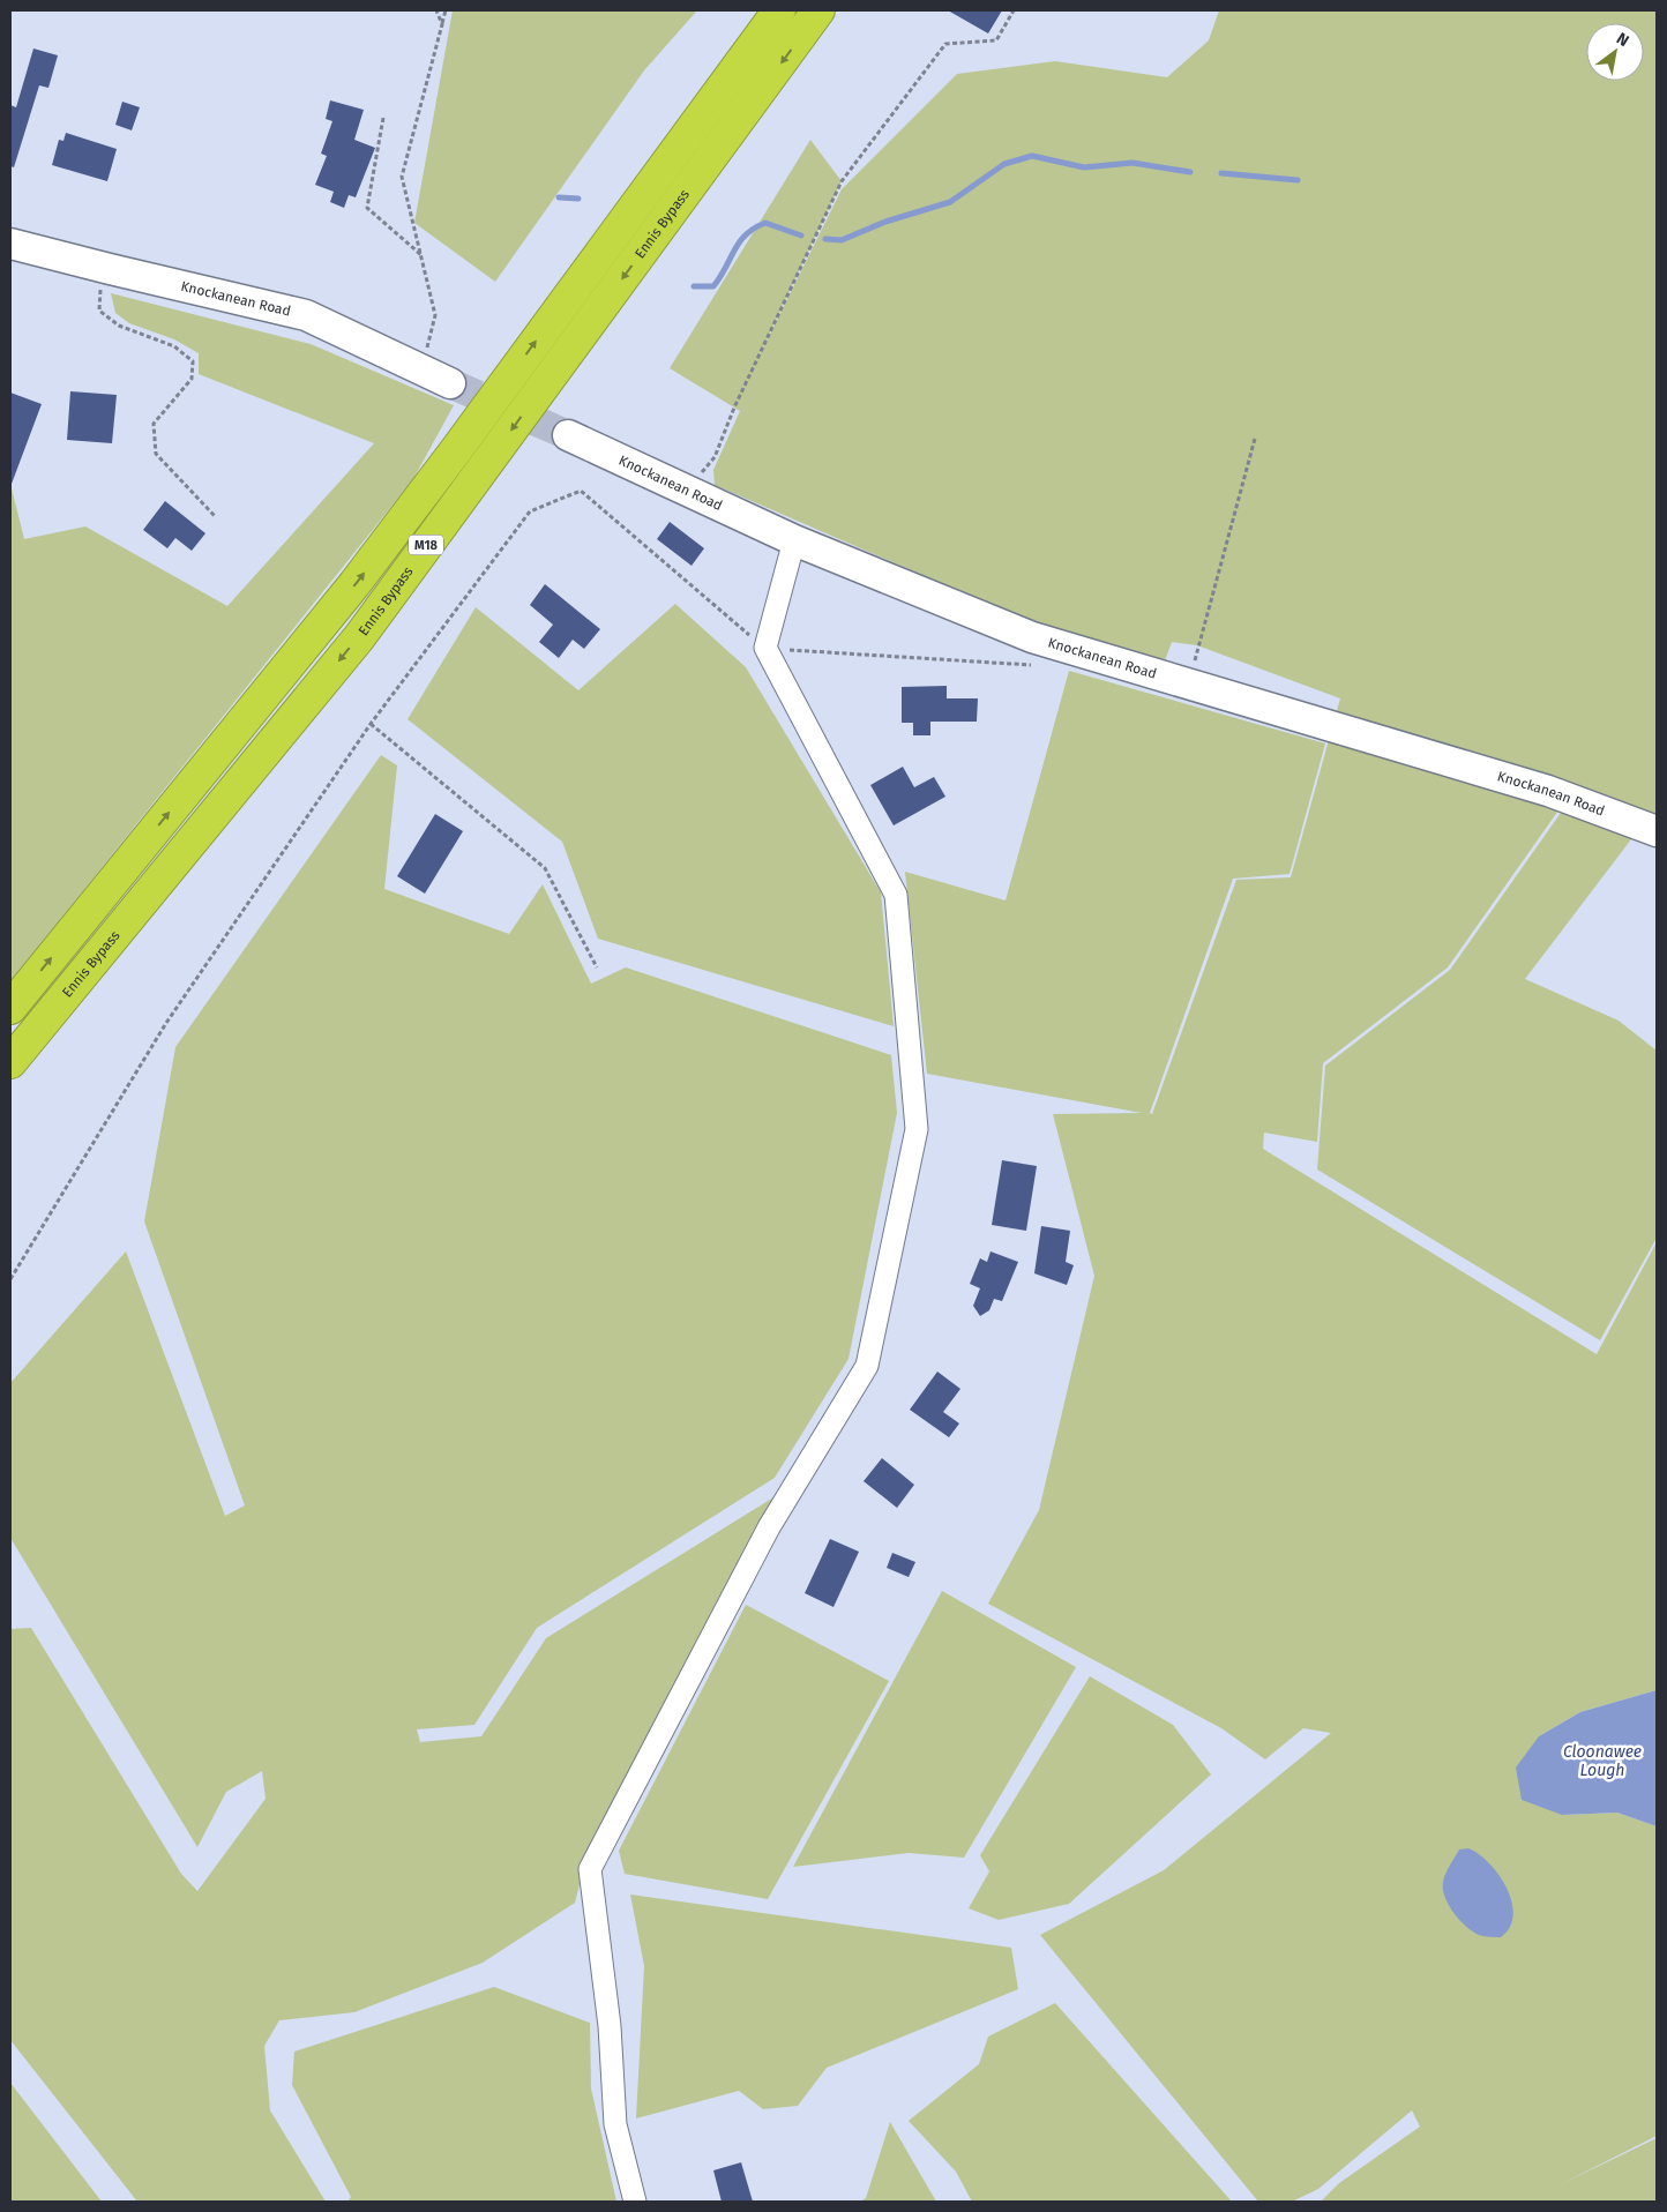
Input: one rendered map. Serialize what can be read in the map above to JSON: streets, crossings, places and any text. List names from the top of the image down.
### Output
{
  "streets": {
    "highway": ["Ennis Bypass", "M18"],
    "street": ["Knockanean Road"]
  },
  "water": ["Cloonawee Lough"],
  "north": "top right"
}
